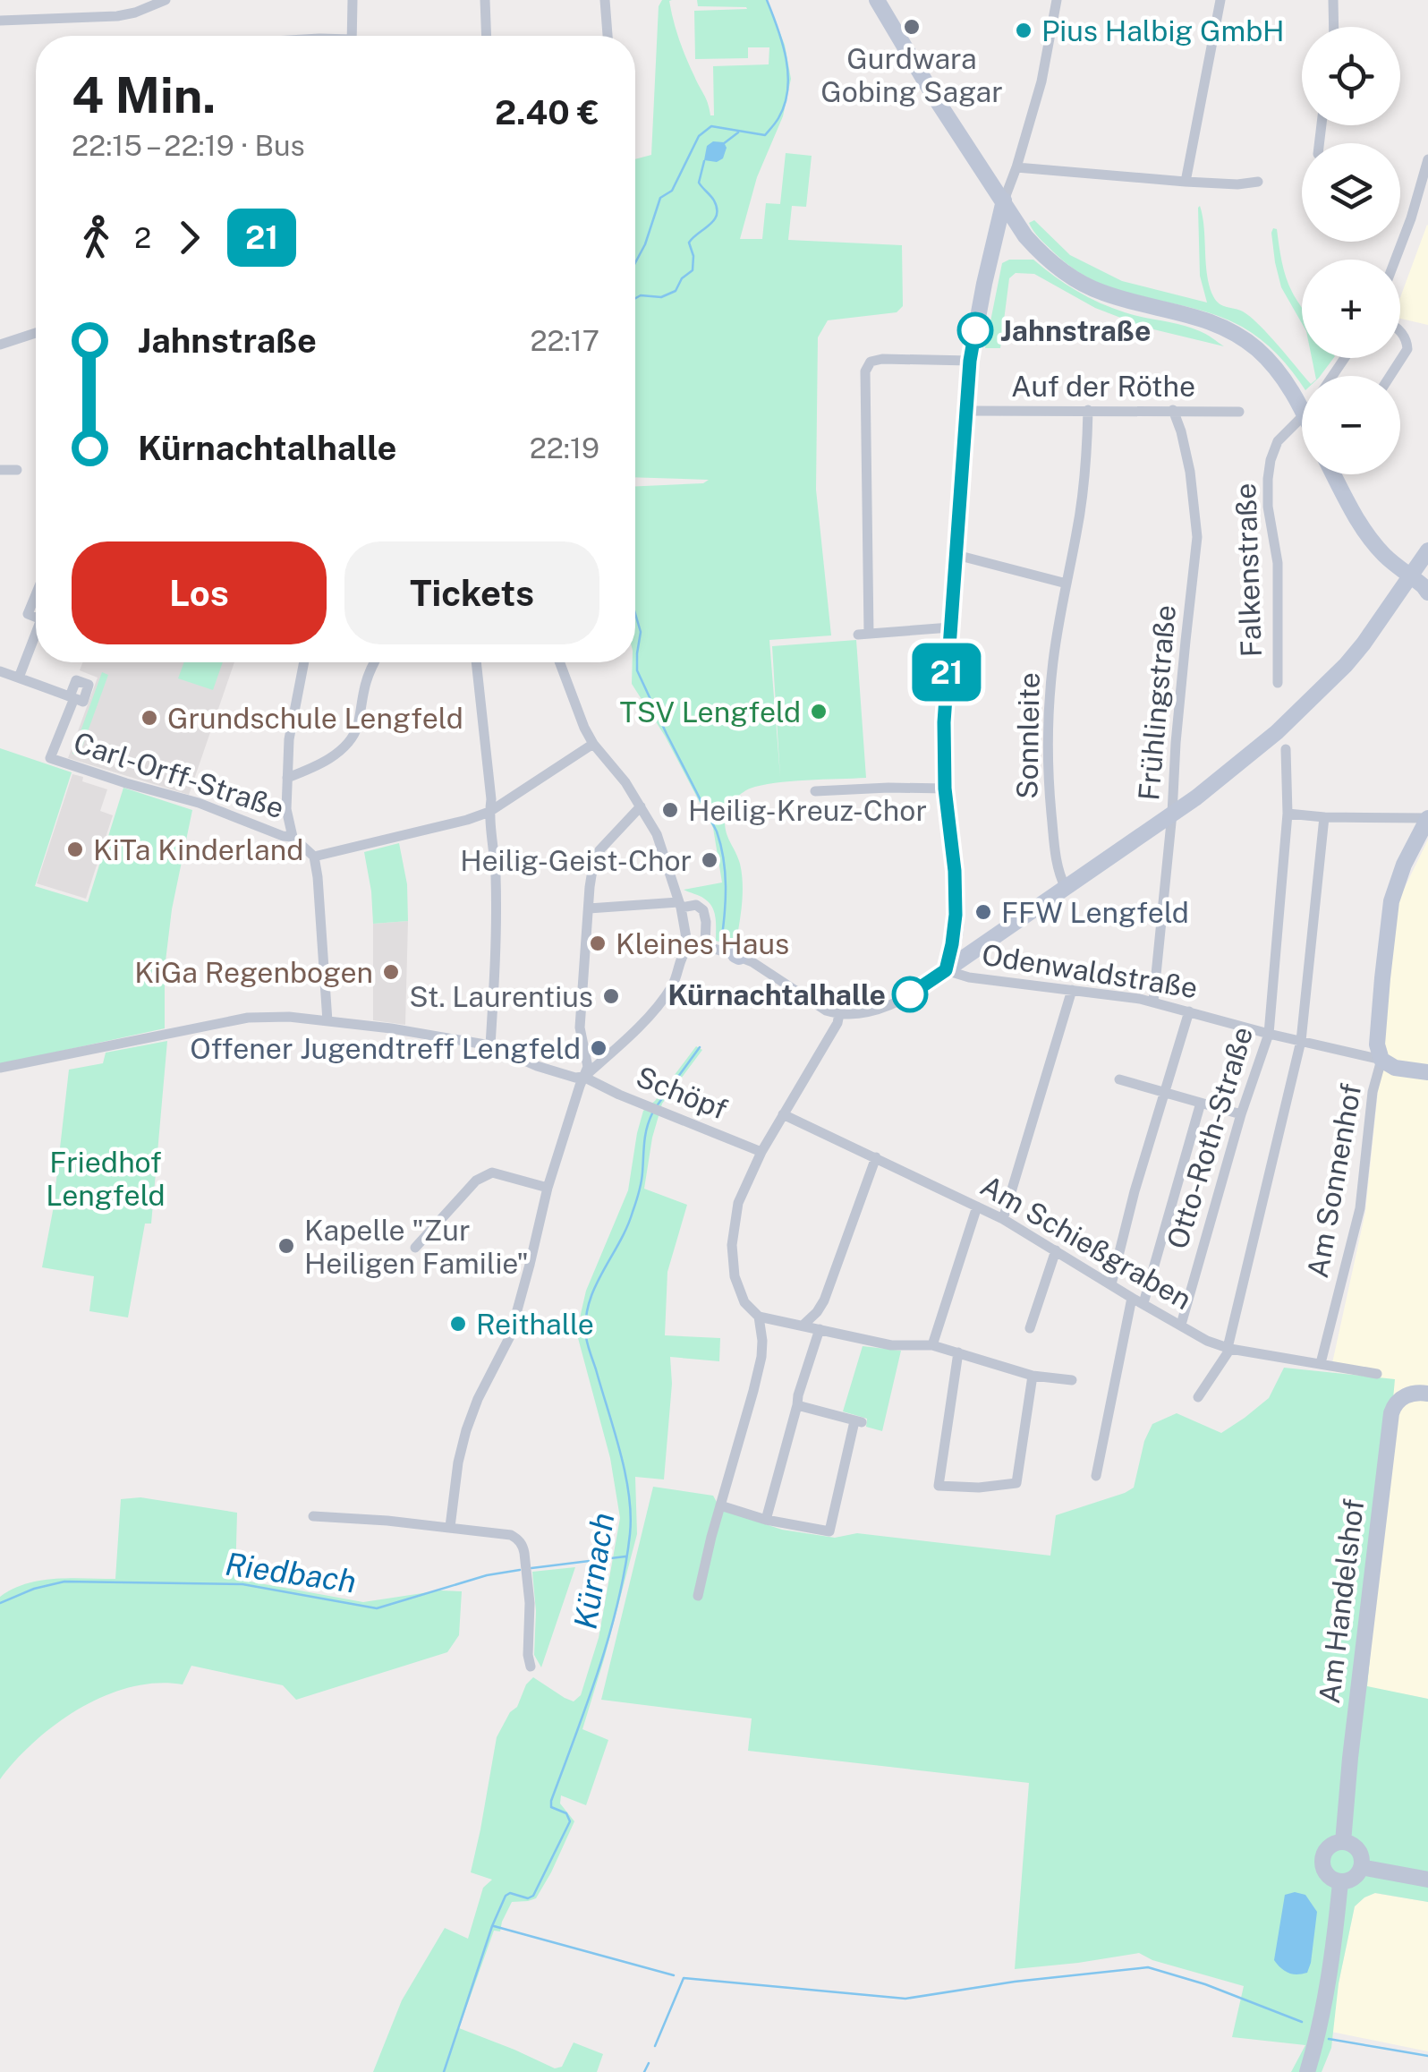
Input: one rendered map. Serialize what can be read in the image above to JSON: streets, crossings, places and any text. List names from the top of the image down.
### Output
{
  "streets": {
    "street": [
      "Auf der Röthe",
      "Falkenstraße",
      "Frühlingstraße",
      "Sonnleite",
      "Carl-Orff-Straße",
      "Odenwaldstraße",
      "Schöpf",
      "Otto-Roth-Straße",
      "Am Sonnenhof",
      "Am Schießgraben",
      "Am Handelshof"
    ]
  },
  "crossings": [
    ["Auf der Röthe", "Frühlingstraße"],
    ["Auf der Röthe", "Sonnleite"],
    ["Frühlingstraße", "Odenwaldstraße"],
    ["Odenwaldstraße", "Otto-Roth-Straße"],
    ["Odenwaldstraße", "Am Sonnenhof"],
    ["Otto-Roth-Straße", "Am Schießgraben"],
    ["Am Sonnenhof", "Am Schießgraben"]
  ],
  "water": ["Kürnach", "Riedbach"],
  "parks": ["Friedhof Lengfeld"],
  "places": [
    "Gurdwara Gobing Sagar",
    "Pius Halbig GmbH",
    "Jahnstraße",
    "TSV Lengfeld",
    "Grundschule Lengfeld",
    "Heilig-Kreuz-Chor",
    "KiTa Kinderland",
    "Heilig-Geist-Chor",
    "FFW Lengfeld",
    "Kleines Haus",
    "KiGa Regenbogen",
    "Kürnachtalhalle",
    "St. Laurentius",
    "Offener Jugendtreff Lengfeld",
    "Kapelle \"Zur Heiligen Familie\"",
    "Reithalle"
  ],
  "lines": ["bus line 21"],
  "page": {
    "on_map": "21",
    "map_buttons": ["+", "−"],
    "heading": ["4 Min.", "22:15 – 22:19 · Bus", "2.40 €"],
    "legs": ["2", "21"],
    "list": [
      {
        "name": "Jahnstraße",
        "value": "22:17"
      },
      {
        "name": "Kürnachtalhalle",
        "value": "22:19"
      }
    ],
    "buttons": ["Los", "Tickets"]
  }
}
